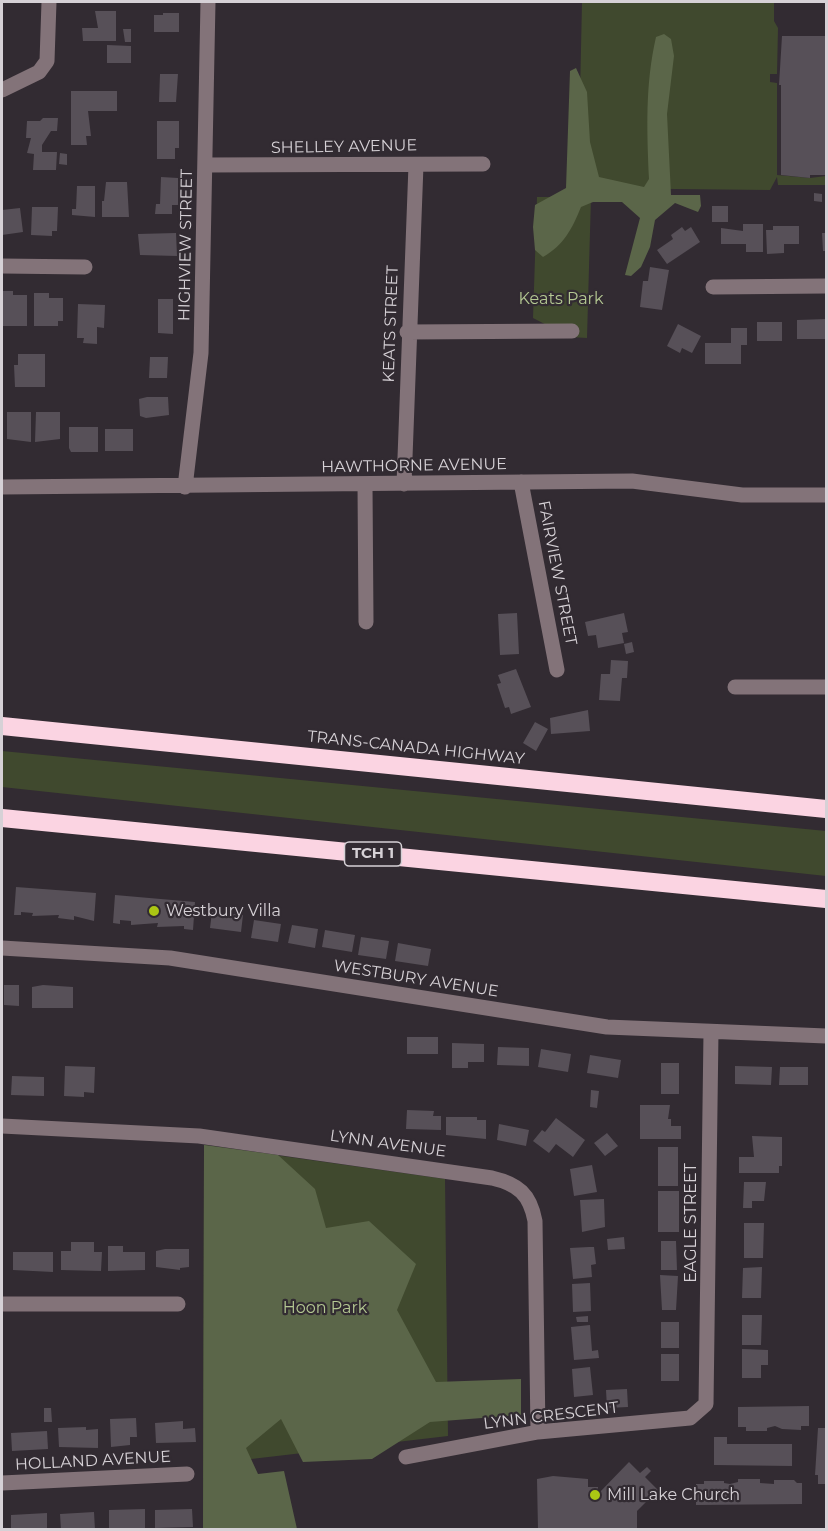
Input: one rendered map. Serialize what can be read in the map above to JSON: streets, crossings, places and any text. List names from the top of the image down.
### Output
{
  "streets": {
    "highway": ["TRANS-CANADA HIGHWAY", "TCH 1"],
    "street": [
      "SHELLEY AVENUE",
      "HIGHVIEW STREET",
      "KEATS STREET",
      "HAWTHORNE AVENUE",
      "FAIRVIEW STREET",
      "WESTBURY AVENUE",
      "LYNN AVENUE",
      "EAGLE STREET",
      "LYNN CRESCENT",
      "HOLLAND AVENUE"
    ]
  },
  "crossings": [
    ["SHELLEY AVENUE", "HIGHVIEW STREET"],
    ["SHELLEY AVENUE", "KEATS STREET"],
    ["HIGHVIEW STREET", "HAWTHORNE AVENUE"],
    ["KEATS STREET", "HAWTHORNE AVENUE"],
    ["HAWTHORNE AVENUE", "FAIRVIEW STREET"],
    ["WESTBURY AVENUE", "EAGLE STREET"],
    ["LYNN AVENUE", "LYNN CRESCENT"],
    ["EAGLE STREET", "LYNN CRESCENT"]
  ],
  "parks": ["Keats Park", "Hoon Park"],
  "places": ["Westbury Villa", "Mill Lake Church"]
}
